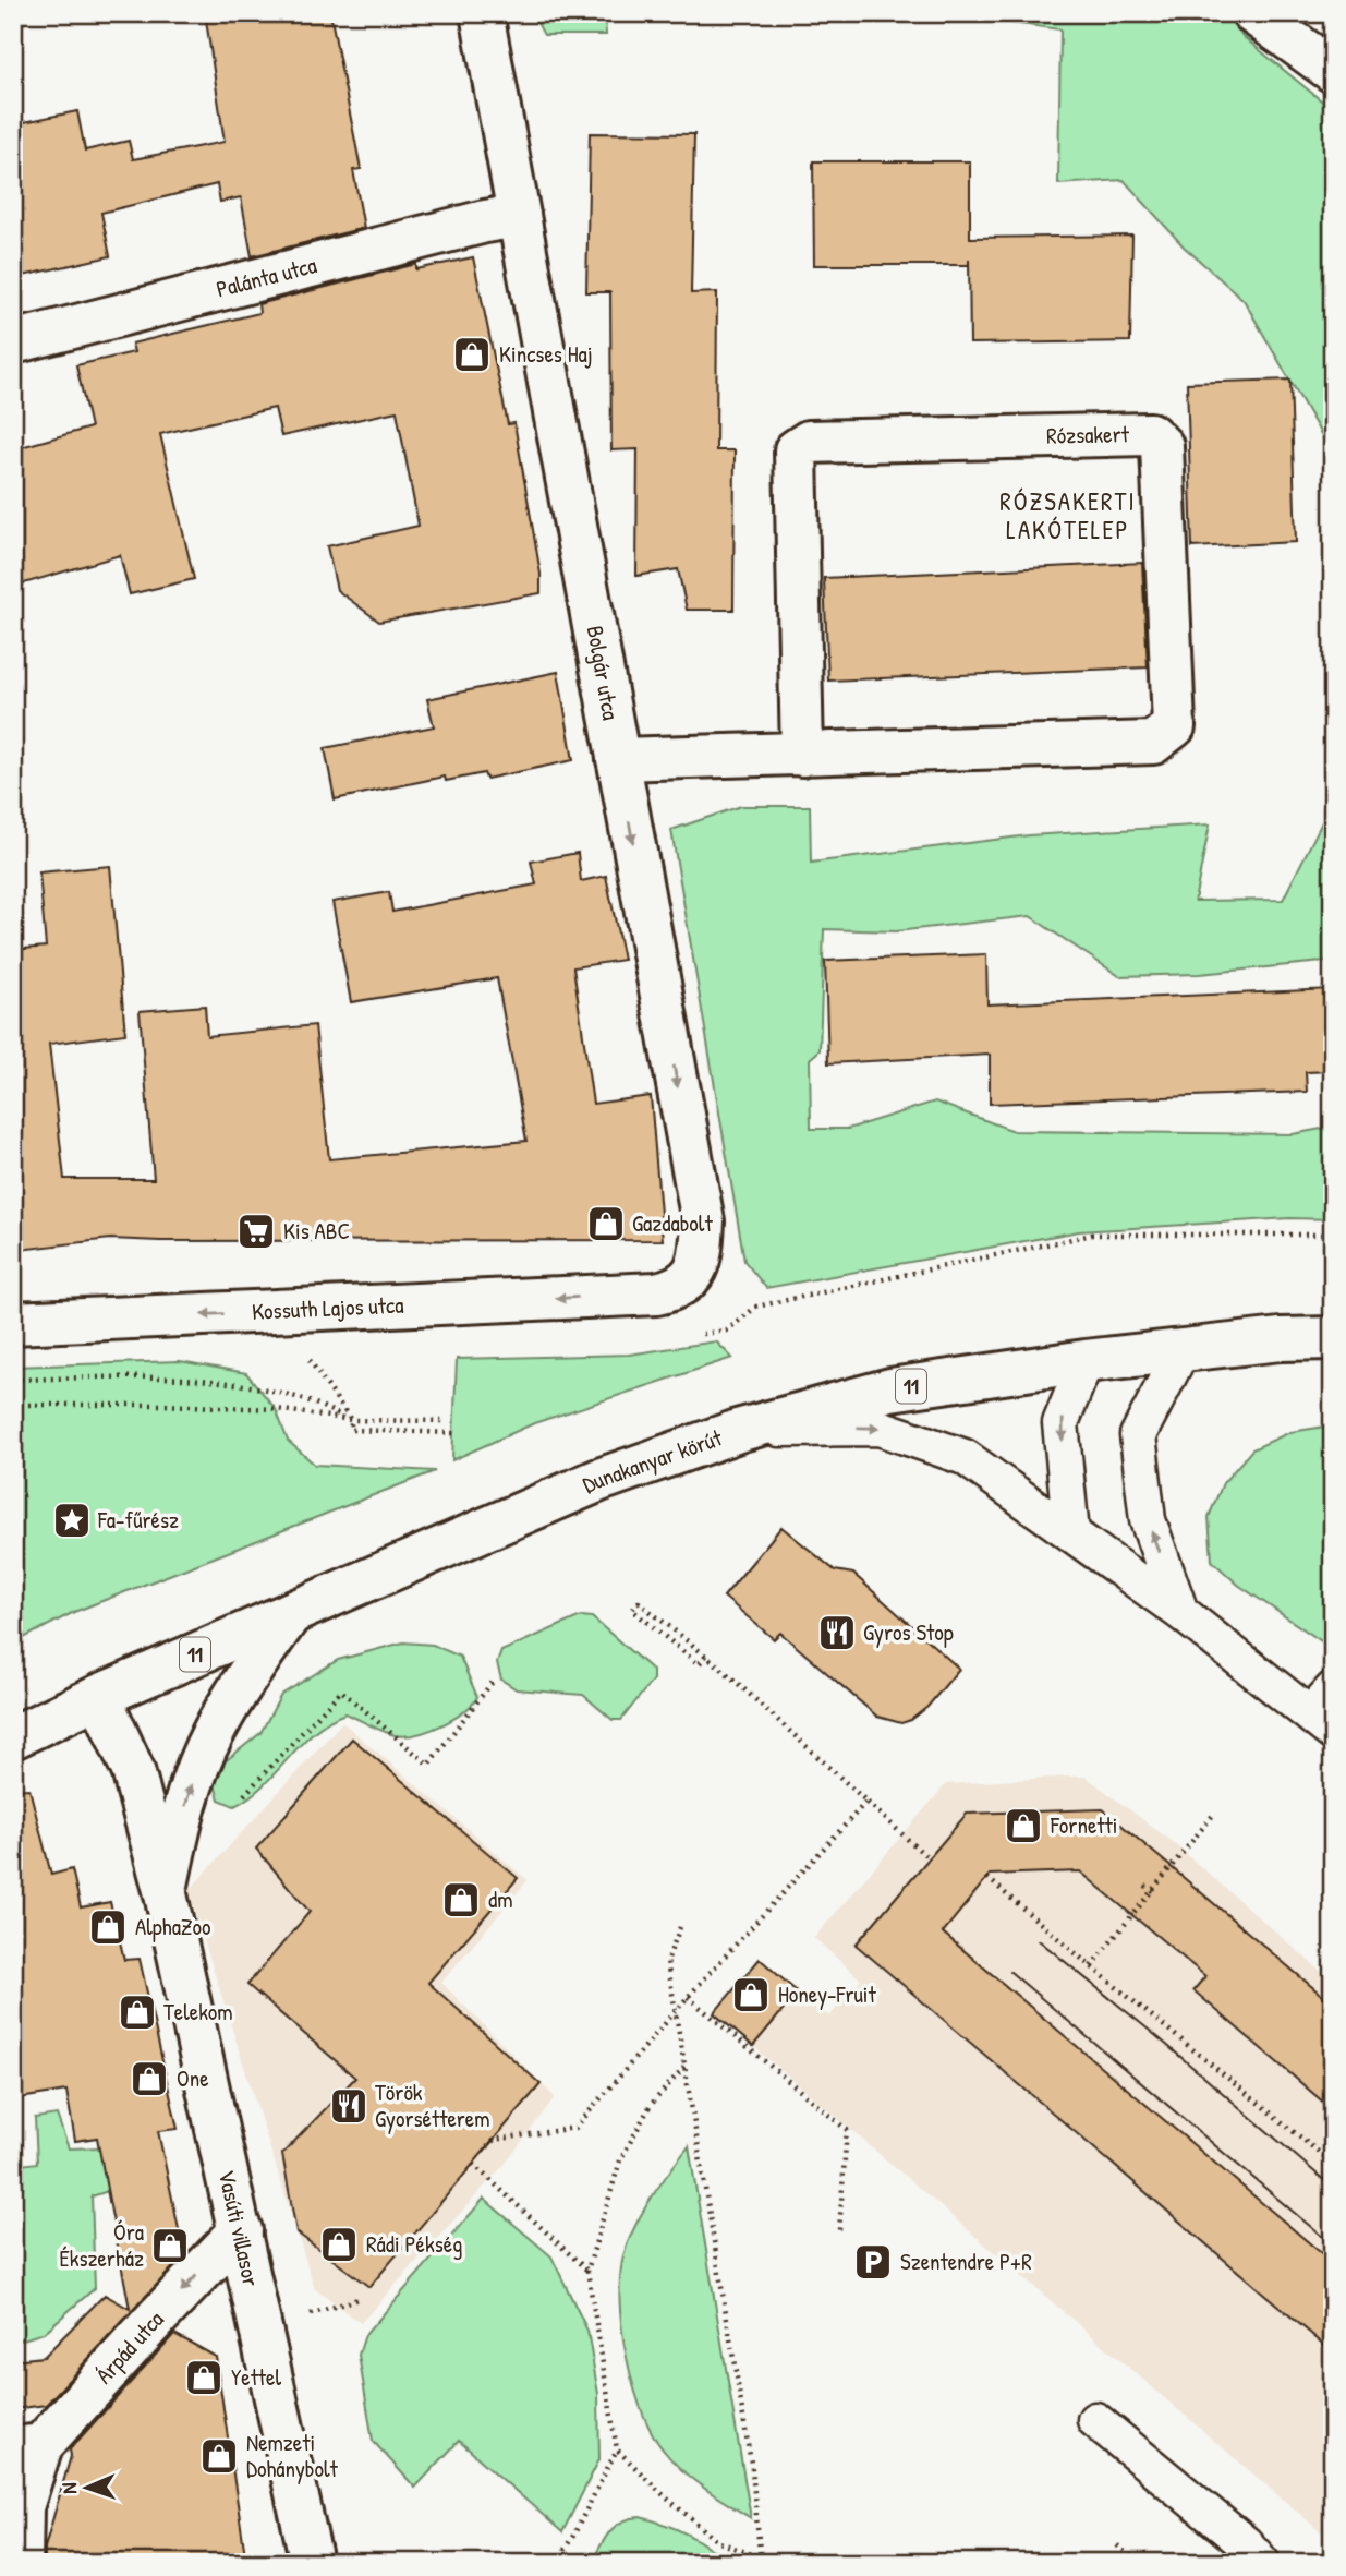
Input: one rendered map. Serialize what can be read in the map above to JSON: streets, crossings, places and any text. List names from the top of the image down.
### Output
{
  "streets": {
    "street": [
      "Palánta utca",
      "Rózsakert",
      "Bolgár utca",
      "Kossuth Lajos utca",
      "11",
      "Dunakanyar körút",
      "Vasúti villasor",
      "Árpád utca"
    ]
  },
  "crossings": [
    ["Palánta utca", "Bolgár utca"],
    ["Rózsakert", "Bolgár utca"],
    ["Bolgár utca", "Kossuth Lajos utca"],
    ["Dunakanyar körút", "Vasúti villasor"],
    ["Vasúti villasor", "Árpád utca"]
  ],
  "one_way": ["Bolgár utca", "Kossuth Lajos utca", "Árpád utca"],
  "districts": ["RÓZSAKERTI LAKÓTELEP"],
  "places": {
    "shop": [
      "Kincses Haj",
      "Gazdabolt",
      "Fornetti",
      "dm",
      "AlphaZoo",
      "Honey-Fruit",
      "Telekom",
      "One",
      "Rádi Pékség",
      "Óra Ékszerház",
      "Yettel",
      "Nemzeti Dohánybolt"
    ],
    "supermarket": ["Kis ABC"],
    "place": ["Fa-fűrész"],
    "restaurant": ["Gyros Stop", "Török Gyorsétterem"],
    "parking": ["Szentendre P+R"]
  },
  "north": "left"
}
